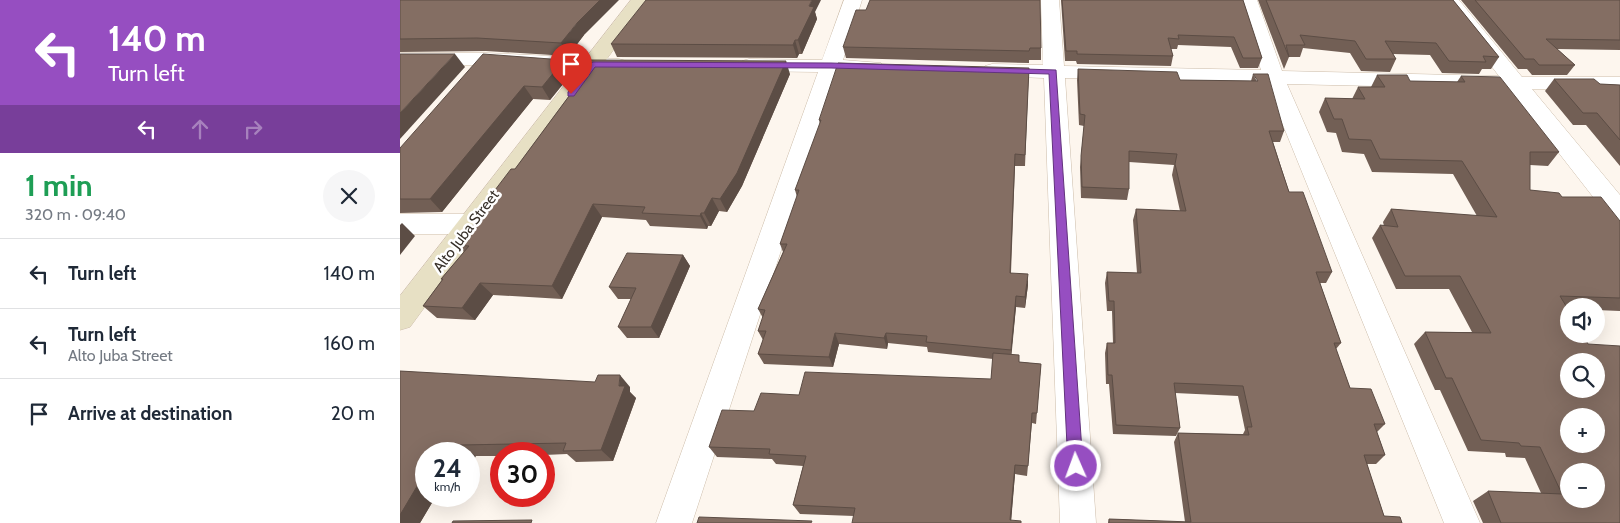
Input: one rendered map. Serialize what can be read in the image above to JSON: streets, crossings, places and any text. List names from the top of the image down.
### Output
{
  "streets": {
    "street": ["Alto Juba Street"]
  },
  "page": {
    "turn": ["140 m", "Turn left"],
    "heading": ["1 min", "320 m · 09:40"],
    "list": [
      {
        "name": "Turn left",
        "value": "140 m"
      },
      {
        "name": "Turn left",
        "note": "Alto Juba Street",
        "value": "160 m"
      },
      {
        "name": "Arrive at destination",
        "value": "20 m"
      }
    ],
    "map_buttons": ["+", "−"],
    "speed": "24 km/h",
    "limit": "30"
  }
}
